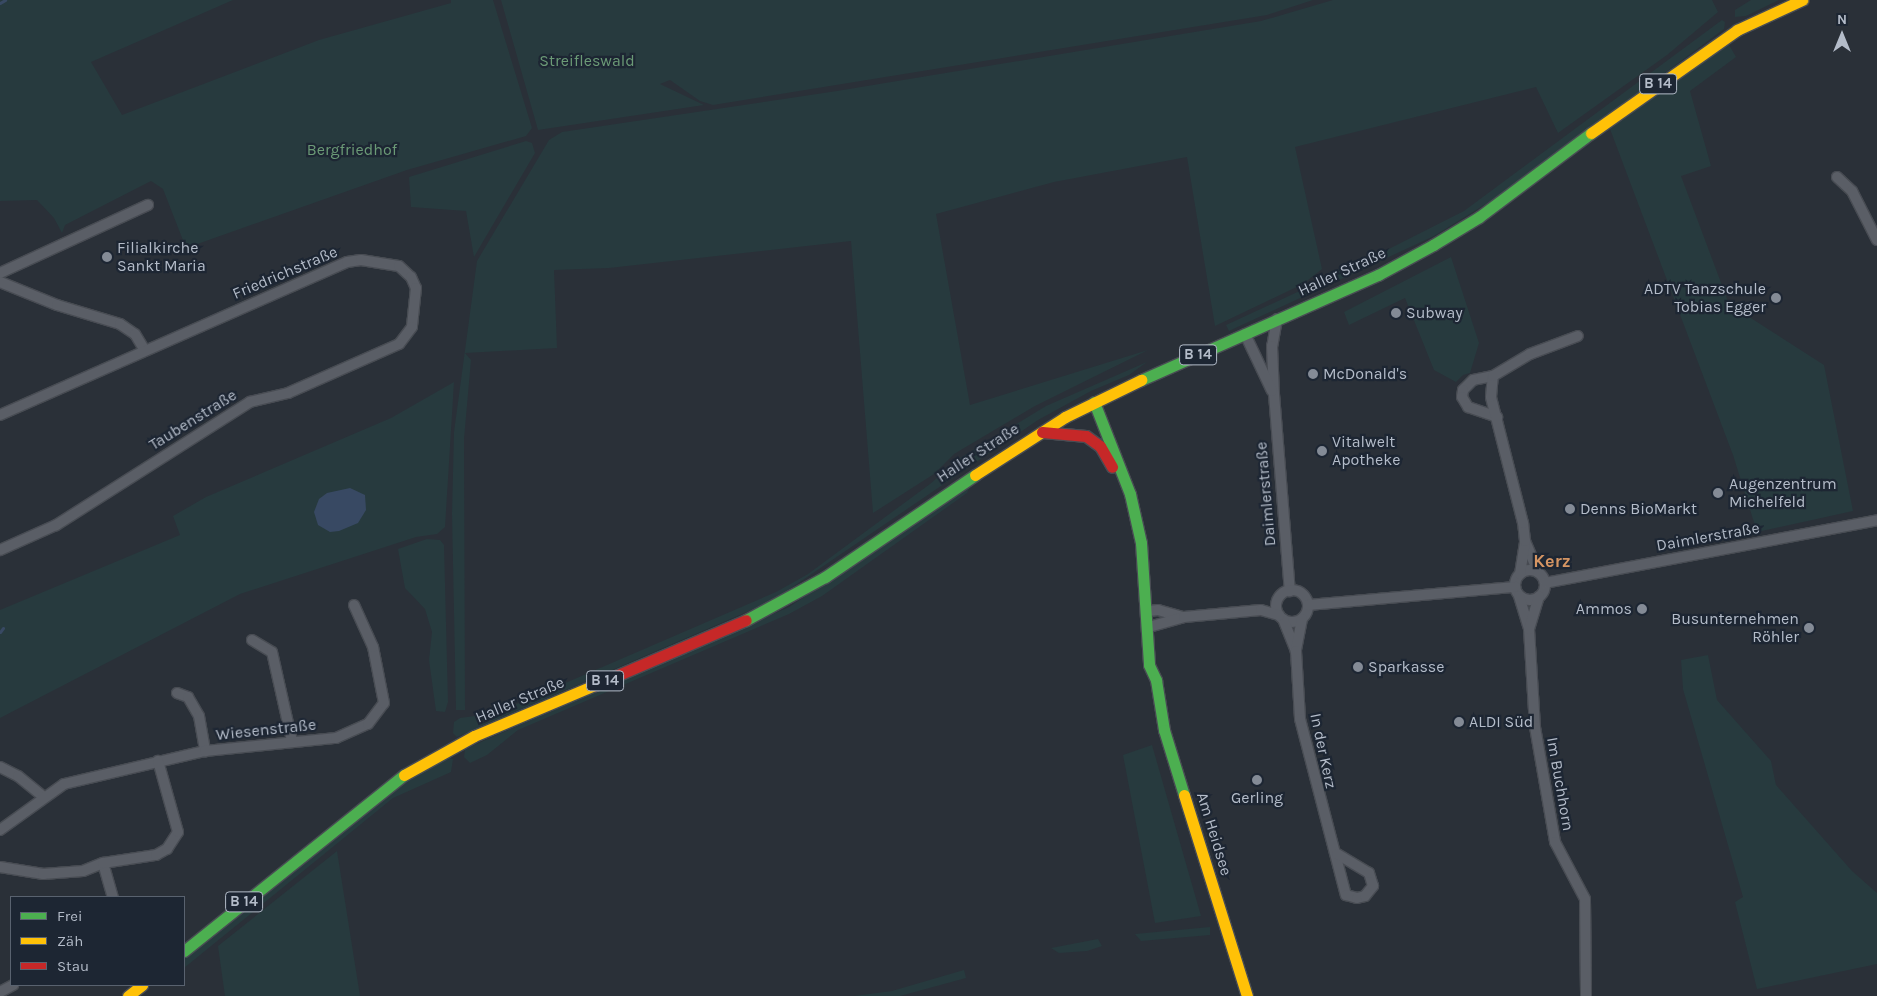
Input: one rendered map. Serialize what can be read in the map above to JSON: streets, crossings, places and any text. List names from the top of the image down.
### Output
{
  "streets": {
    "main road": ["B 14", "Haller Straße", "Am Heidsee"],
    "street": [
      "Friedrichstraße",
      "Taubenstraße",
      "Daimlerstraße",
      "Wiesenstraße",
      "In der Kerz",
      "Im Buchhorn"
    ]
  },
  "crossings": [
    ["Haller Straße", "Daimlerstraße"],
    ["Haller Straße", "Am Heidsee"],
    ["Friedrichstraße", "Taubenstraße"],
    ["Daimlerstraße", "In der Kerz"],
    ["Daimlerstraße", "Im Buchhorn"]
  ],
  "districts": ["Kerz"],
  "parks": ["Streifleswald", "Bergfriedhof"],
  "places": [
    "Filialkirche Sankt Maria",
    "ADTV Tanzschule Tobias Egger",
    "Subway",
    "McDonald's",
    "Vitalwelt Apotheke",
    "Augenzentrum Michelfeld",
    "Denns BioMarkt",
    "Ammos",
    "Busunternehmen Röhler",
    "Sparkasse",
    "ALDI Süd",
    "Gerling"
  ],
  "legend": ["Frei", "Zäh", "Stau"],
  "north": "top"
}
